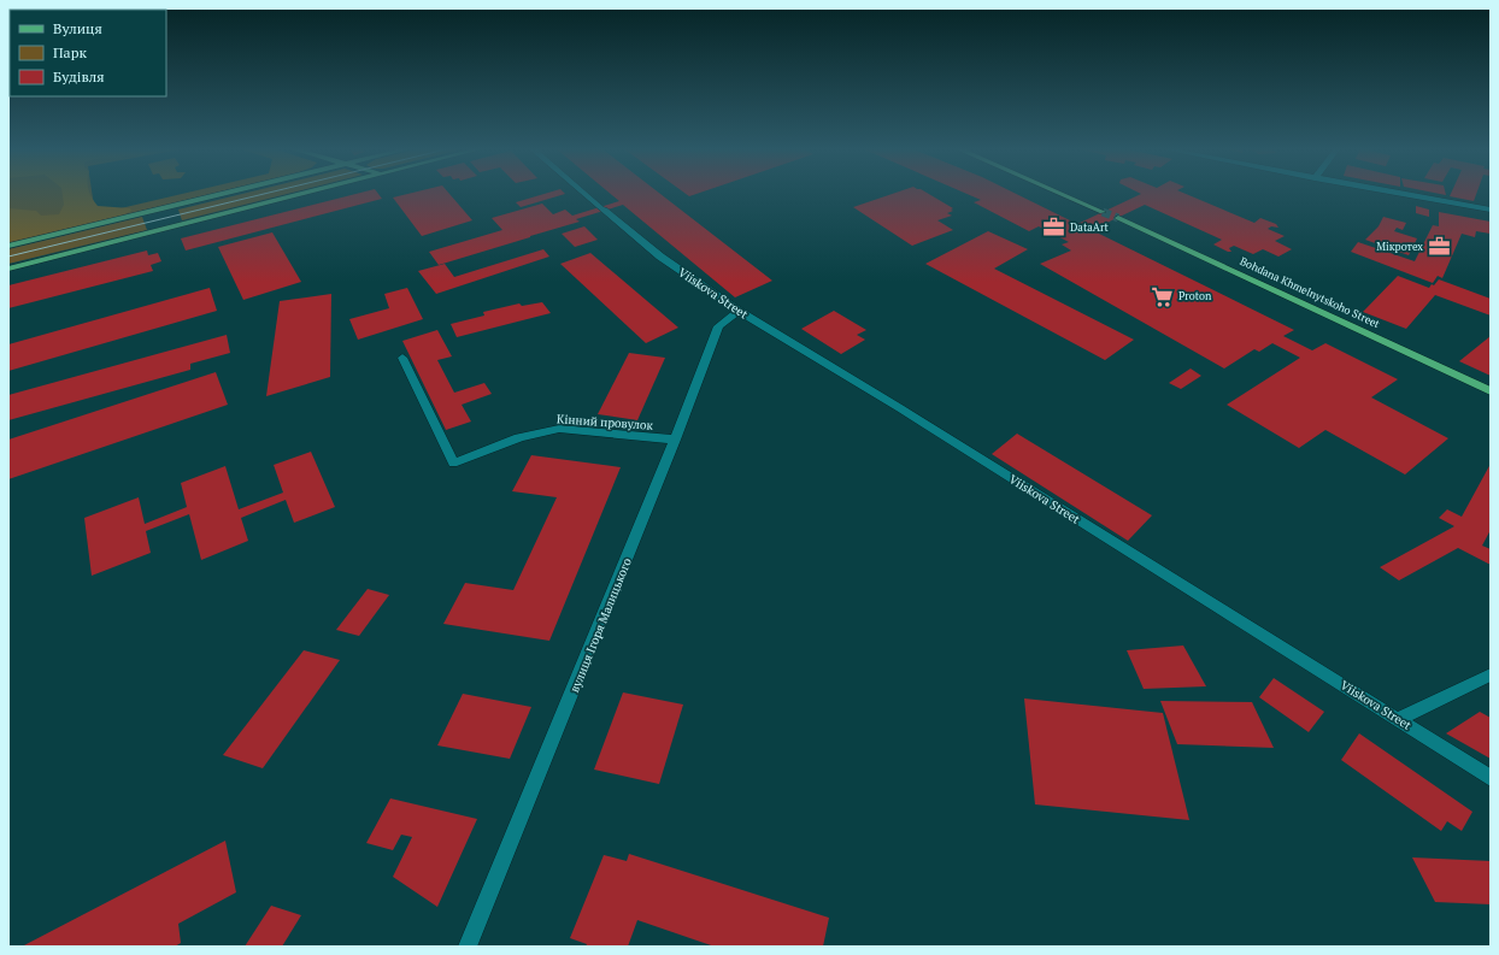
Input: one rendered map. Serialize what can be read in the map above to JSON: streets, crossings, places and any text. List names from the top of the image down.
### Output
{
  "streets": {
    "main road": ["Bohdana Khmelnytskoho Street"],
    "street": ["Viiskova Street", "Кінний провулок", "вулиця Ігоря Малицького"]
  },
  "crossings": [
    ["Viiskova Street", "вулиця Ігоря Малицького"],
    ["Кінний провулок", "вулиця Ігоря Малицького"]
  ],
  "places": {
    "office": ["DataArt", "Мікротех"],
    "supermarket": ["Proton"]
  },
  "legend": ["Вулиця", "Парк", "Будівля"]
}
